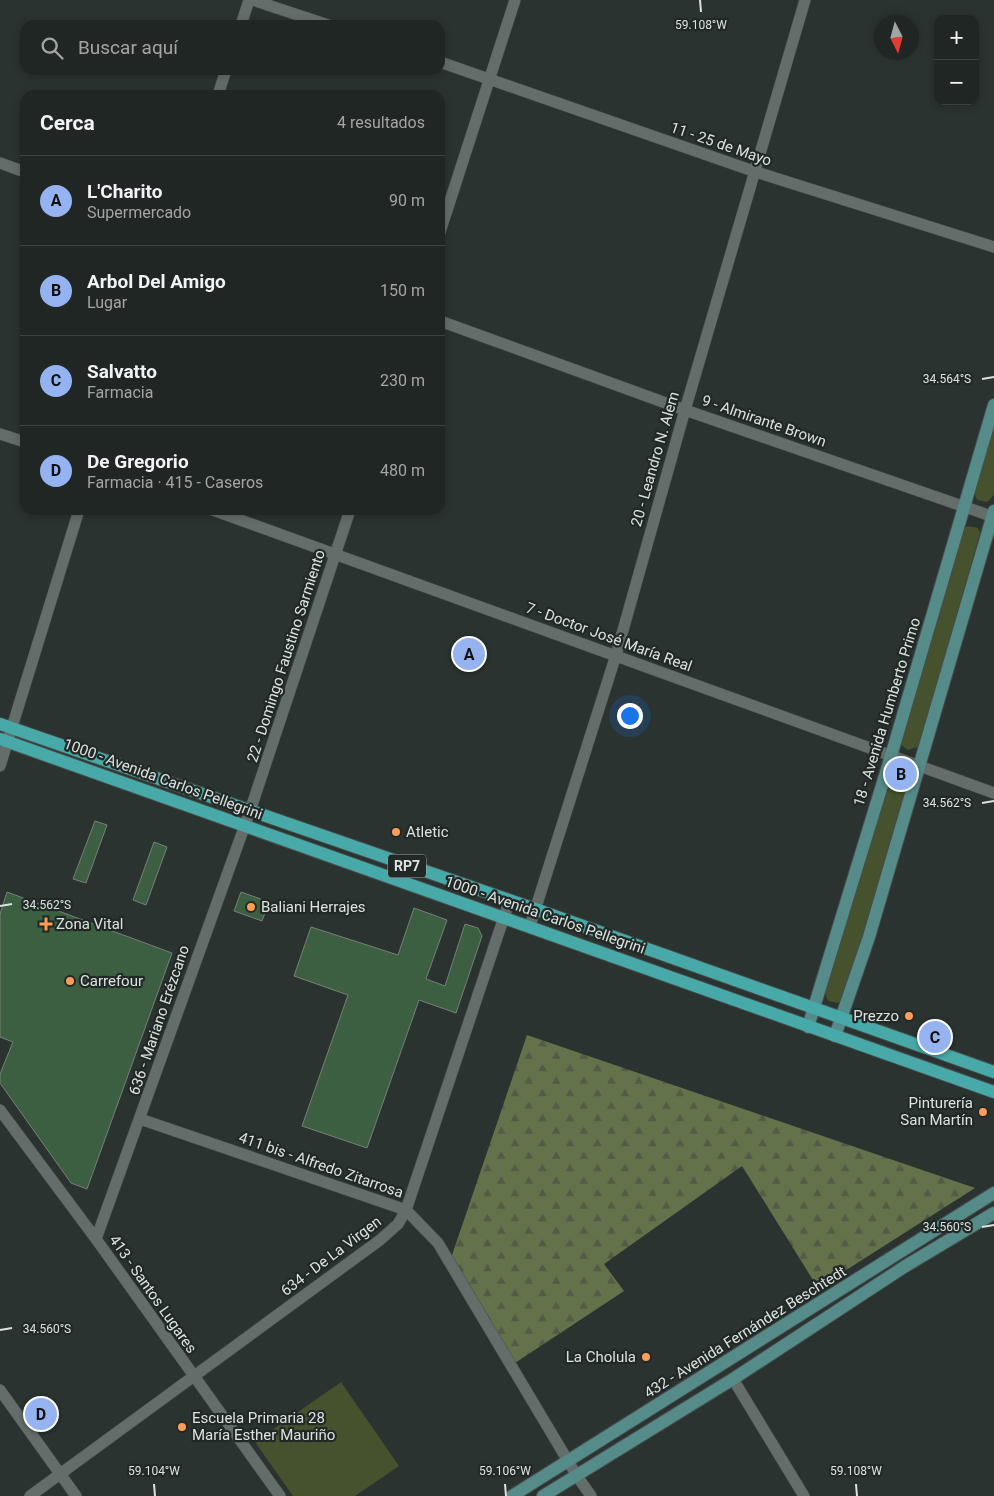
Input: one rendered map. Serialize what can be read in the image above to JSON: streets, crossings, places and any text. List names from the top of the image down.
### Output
{
  "streets": {
    "main road": [
      "18 - Avenida Humberto Primo",
      "1000 - Avenida Carlos Pellegrini",
      "RP7",
      "432 - Avenida Fernández Beschtedt"
    ],
    "street": [
      "11 - 25 de Mayo",
      "9 - Almirante Brown",
      "20 - Leandro N. Alem",
      "7 - Doctor José María Real",
      "22 - Domingo Faustino Sarmiento",
      "636 - Mariano Erézcano",
      "411 bis - Alfredo Zitarrosa",
      "634 - De La Virgen",
      "413 - Santos Lugares"
    ]
  },
  "crossings": [
    ["11 - 25 de Mayo", "20 - Leandro N. Alem"],
    ["9 - Almirante Brown", "20 - Leandro N. Alem"],
    ["9 - Almirante Brown", "18 - Avenida Humberto Primo"],
    ["20 - Leandro N. Alem", "7 - Doctor José María Real"],
    ["20 - Leandro N. Alem", "1000 - Avenida Carlos Pellegrini"],
    ["7 - Doctor José María Real", "22 - Domingo Faustino Sarmiento"],
    ["7 - Doctor José María Real", "18 - Avenida Humberto Primo"],
    ["22 - Domingo Faustino Sarmiento", "1000 - Avenida Carlos Pellegrini"],
    ["22 - Domingo Faustino Sarmiento", "636 - Mariano Erézcano"],
    ["18 - Avenida Humberto Primo", "1000 - Avenida Carlos Pellegrini"],
    ["1000 - Avenida Carlos Pellegrini", "636 - Mariano Erézcano"],
    ["1000 - Avenida Carlos Pellegrini", "634 - De La Virgen"],
    ["636 - Mariano Erézcano", "411 bis - Alfredo Zitarrosa"],
    ["636 - Mariano Erézcano", "413 - Santos Lugares"],
    ["411 bis - Alfredo Zitarrosa", "634 - De La Virgen"],
    ["411 bis - Alfredo Zitarrosa", "432 - Avenida Fernández Beschtedt"],
    ["634 - De La Virgen", "413 - Santos Lugares"]
  ],
  "places": {
    "other": [
      "Atletic",
      "Baliani Herrajes",
      "Carrefour",
      "Prezzo",
      "Pinturería San Martín",
      "La Cholula",
      "Escuela Primaria 28 María Esther Mauriño"
    ],
    "health": ["Zona Vital"]
  },
  "north": "bottom",
  "page": {
    "map_buttons": ["+", "−"],
    "search": "Buscar aquí",
    "heading": ["Cerca", "4 resultados"],
    "list": [
      {
        "mark": "A",
        "name": "L'Charito",
        "note": "Supermercado",
        "value": "90 m"
      },
      {
        "mark": "B",
        "name": "Arbol Del Amigo",
        "note": "Lugar",
        "value": "150 m"
      },
      {
        "mark": "C",
        "name": "Salvatto",
        "note": "Farmacia",
        "value": "230 m"
      },
      {
        "mark": "D",
        "name": "De Gregorio",
        "note": "Farmacia · 415 - Caseros",
        "value": "480 m"
      }
    ],
    "pins": [
      "A",
      "B",
      "C",
      "D"
    ]
  },
  "coordinates": [
    "59.108°W",
    "34.564°S",
    "34.562°S",
    "34.560°S",
    "59.104°W",
    "59.106°W"
  ]
}
